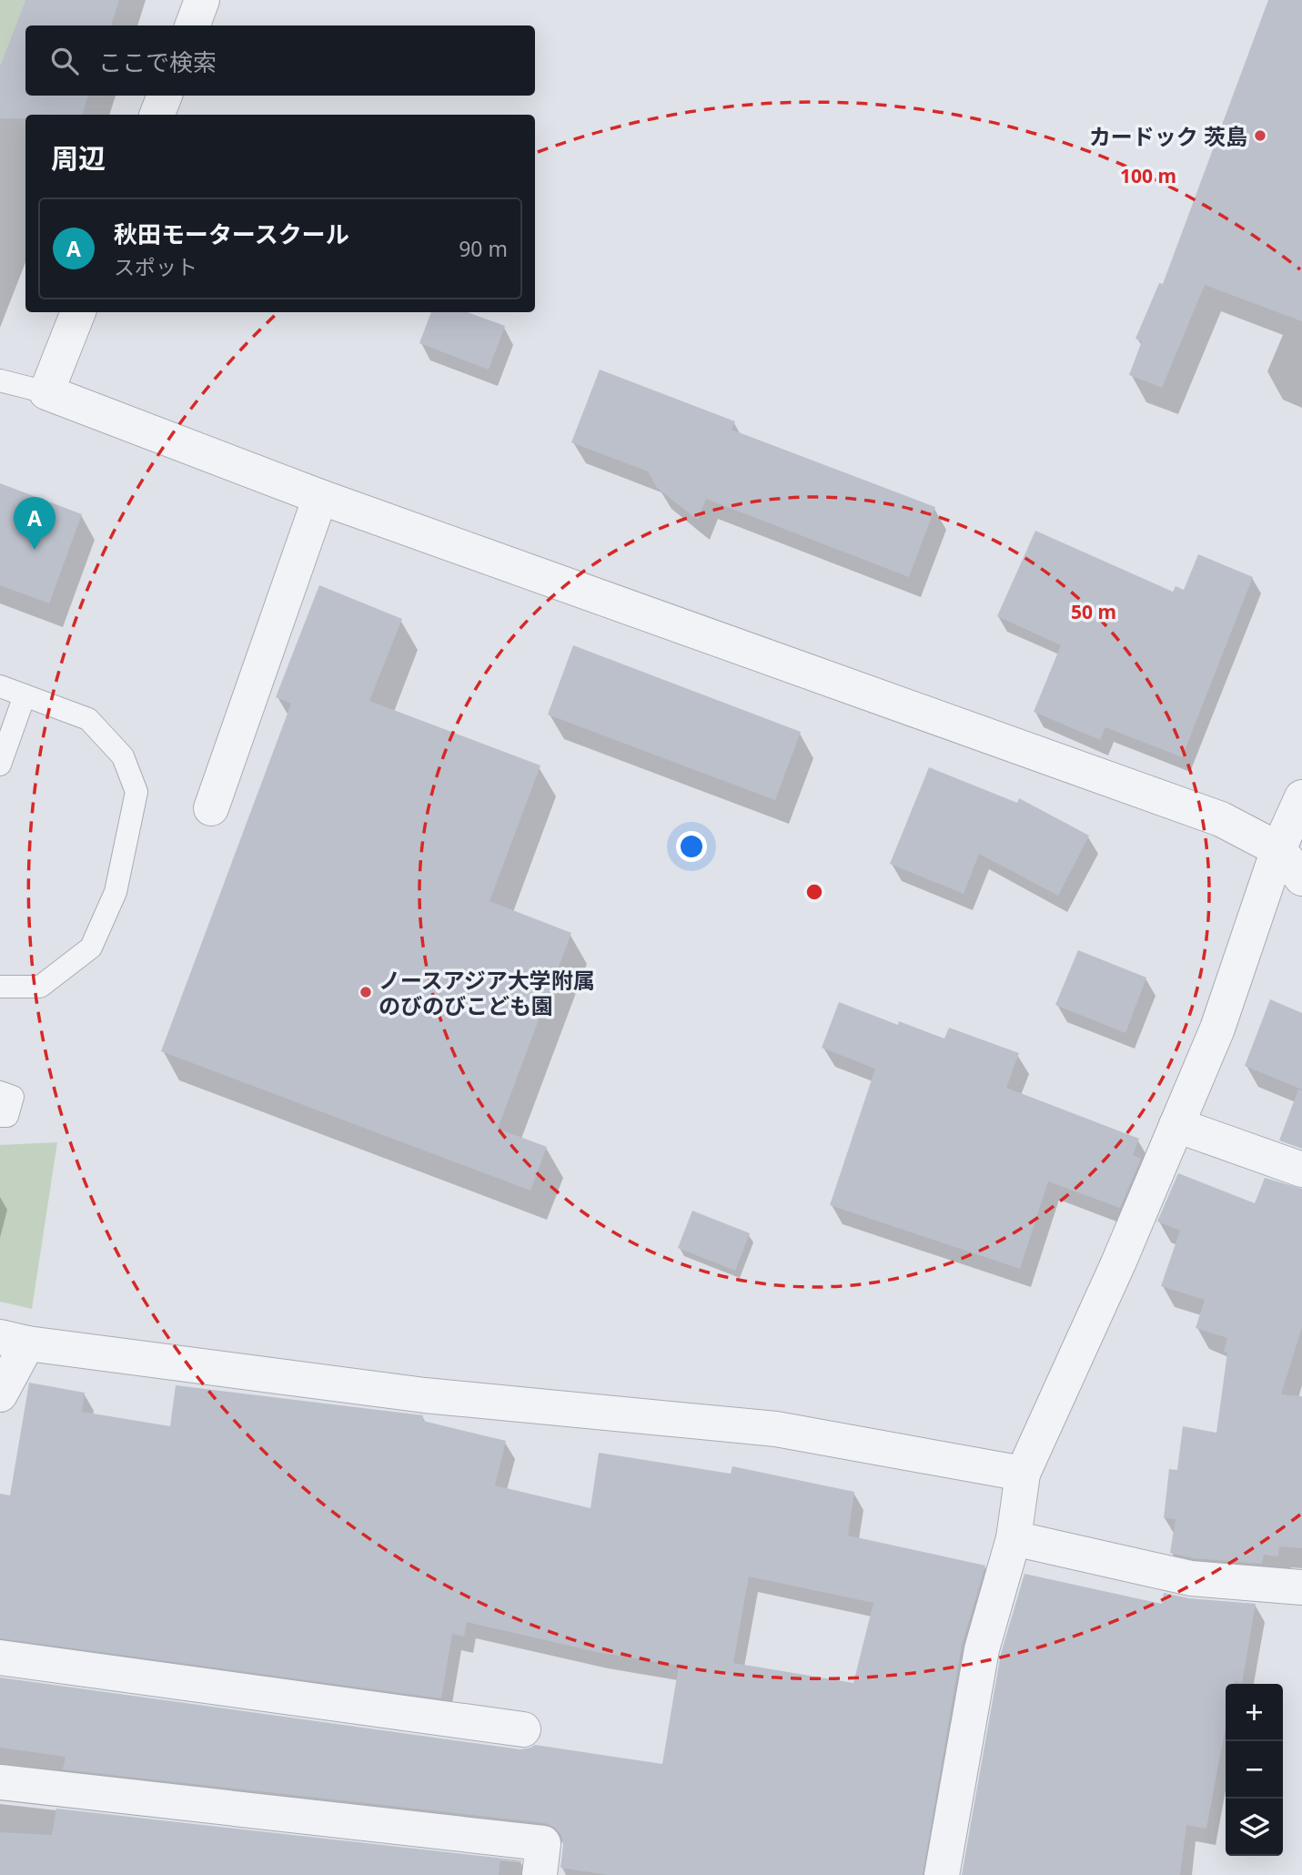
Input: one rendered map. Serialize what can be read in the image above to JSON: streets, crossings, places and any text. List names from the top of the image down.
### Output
{
  "places": ["カードック 茨島", "ノースアジア大学附属 のびのびこども園"],
  "page": {
    "search": "ここで検索",
    "heading": "周辺",
    "list": [
      {
        "mark": "A",
        "name": "秋田モータースクール",
        "note": "スポット",
        "value": "90 m"
      }
    ],
    "pins": "A",
    "map_buttons": ["+", "−"]
  },
  "rings": ["100 m", "50 m"]
}
